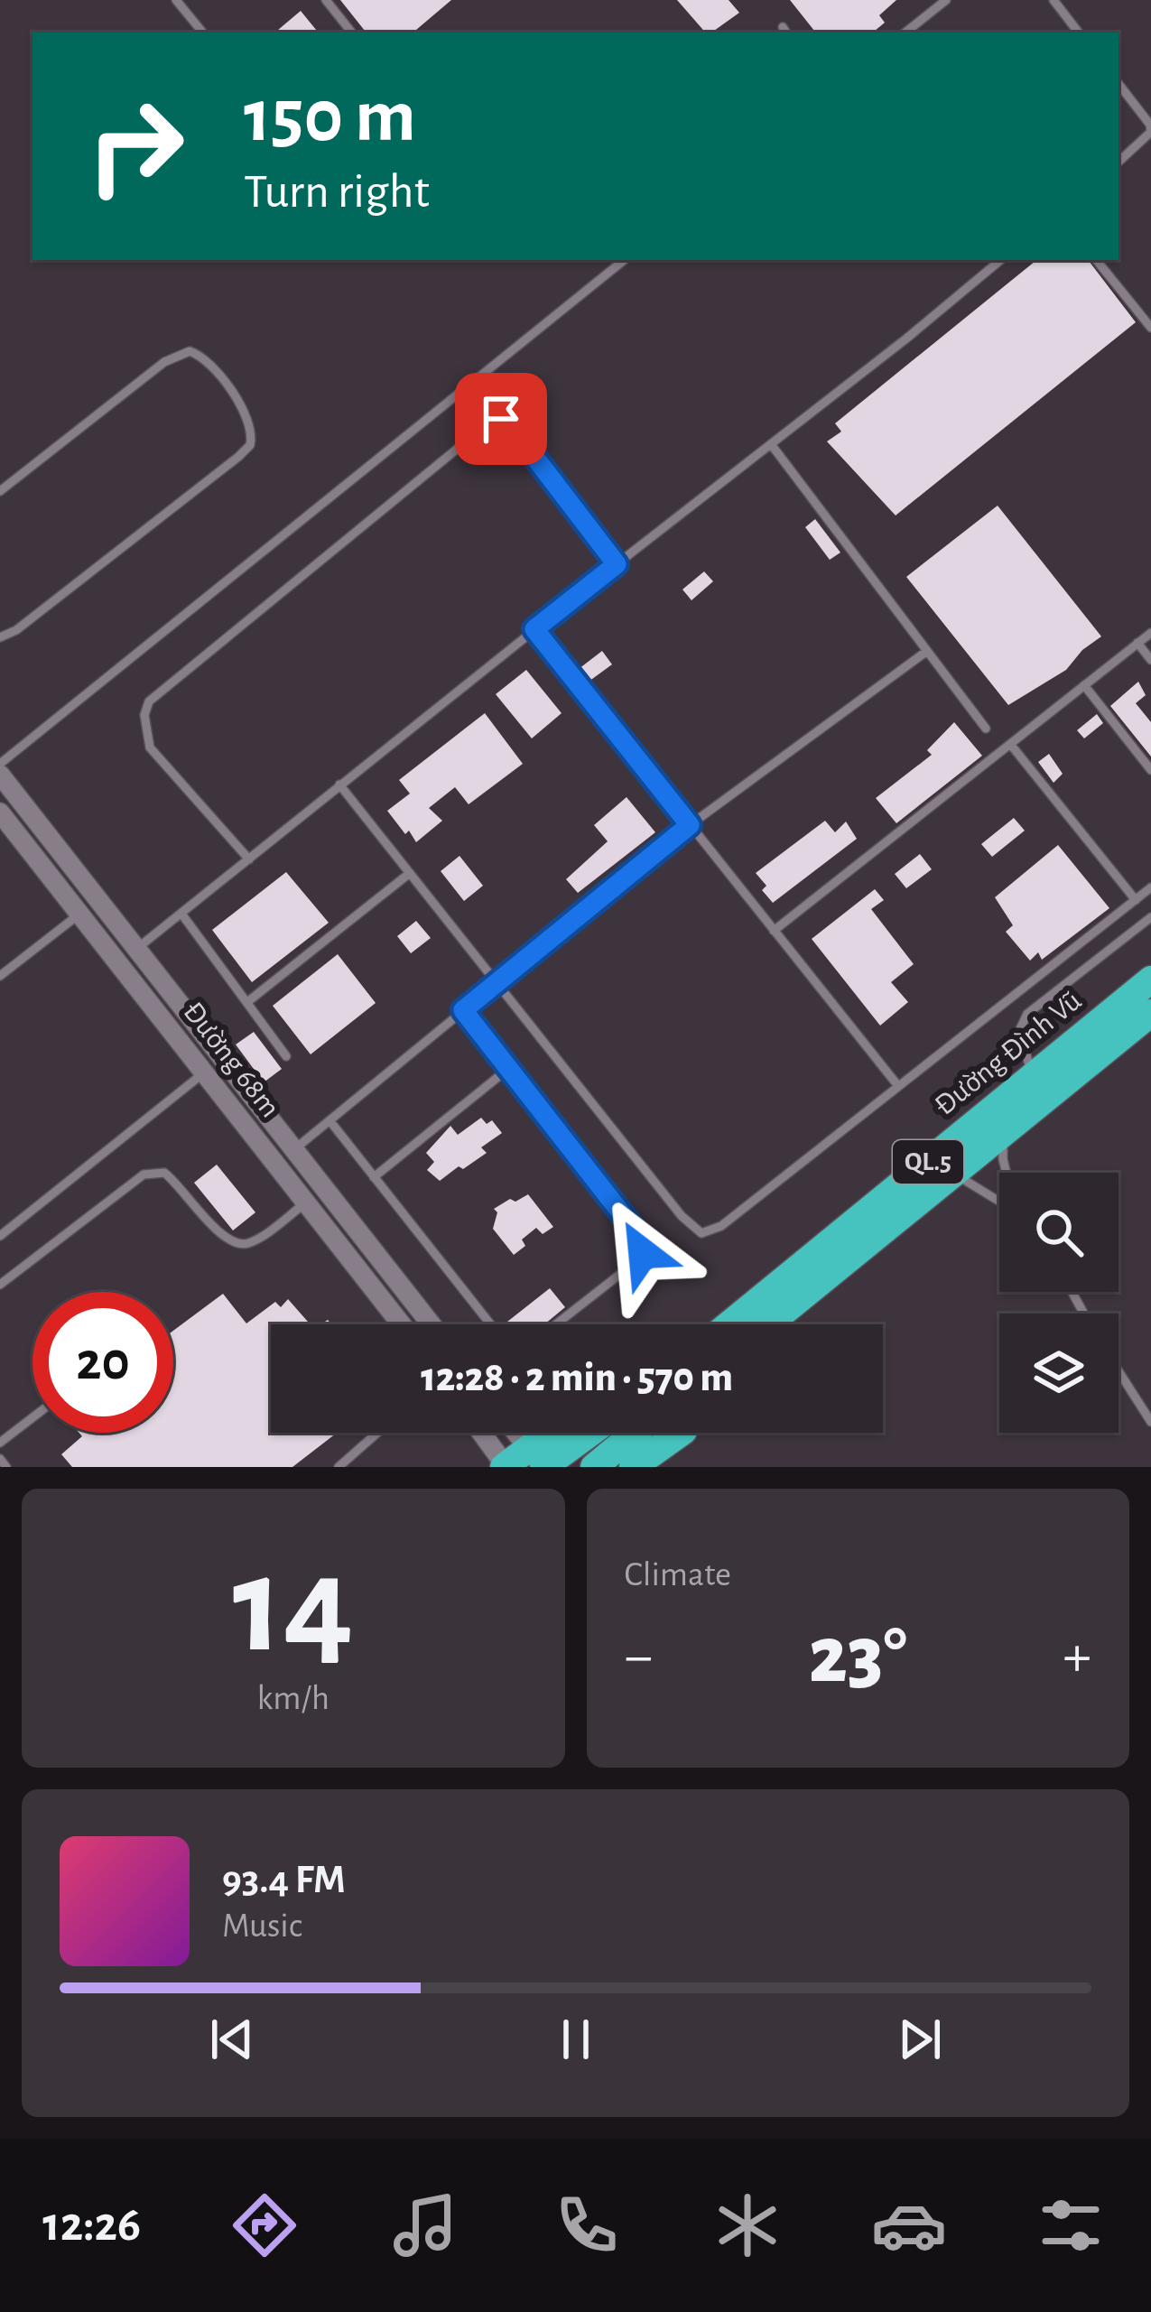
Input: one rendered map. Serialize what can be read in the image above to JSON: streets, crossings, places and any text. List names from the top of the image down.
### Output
{
  "streets": {
    "highway": ["Đường Đình Vũ", "QL.5"],
    "street": ["Đường 68m"]
  },
  "page": {
    "turn": ["150 m", "Turn right"],
    "limit": "20",
    "trip": "12:28 · 2 min · 570 m",
    "tile": [
      ["14", "km/h"],
      "Climate"
    ],
    "heat": ["−", "23°", "+"],
    "song": ["93.4 FM", "Music"],
    "tabs": "12:26"
  }
}
